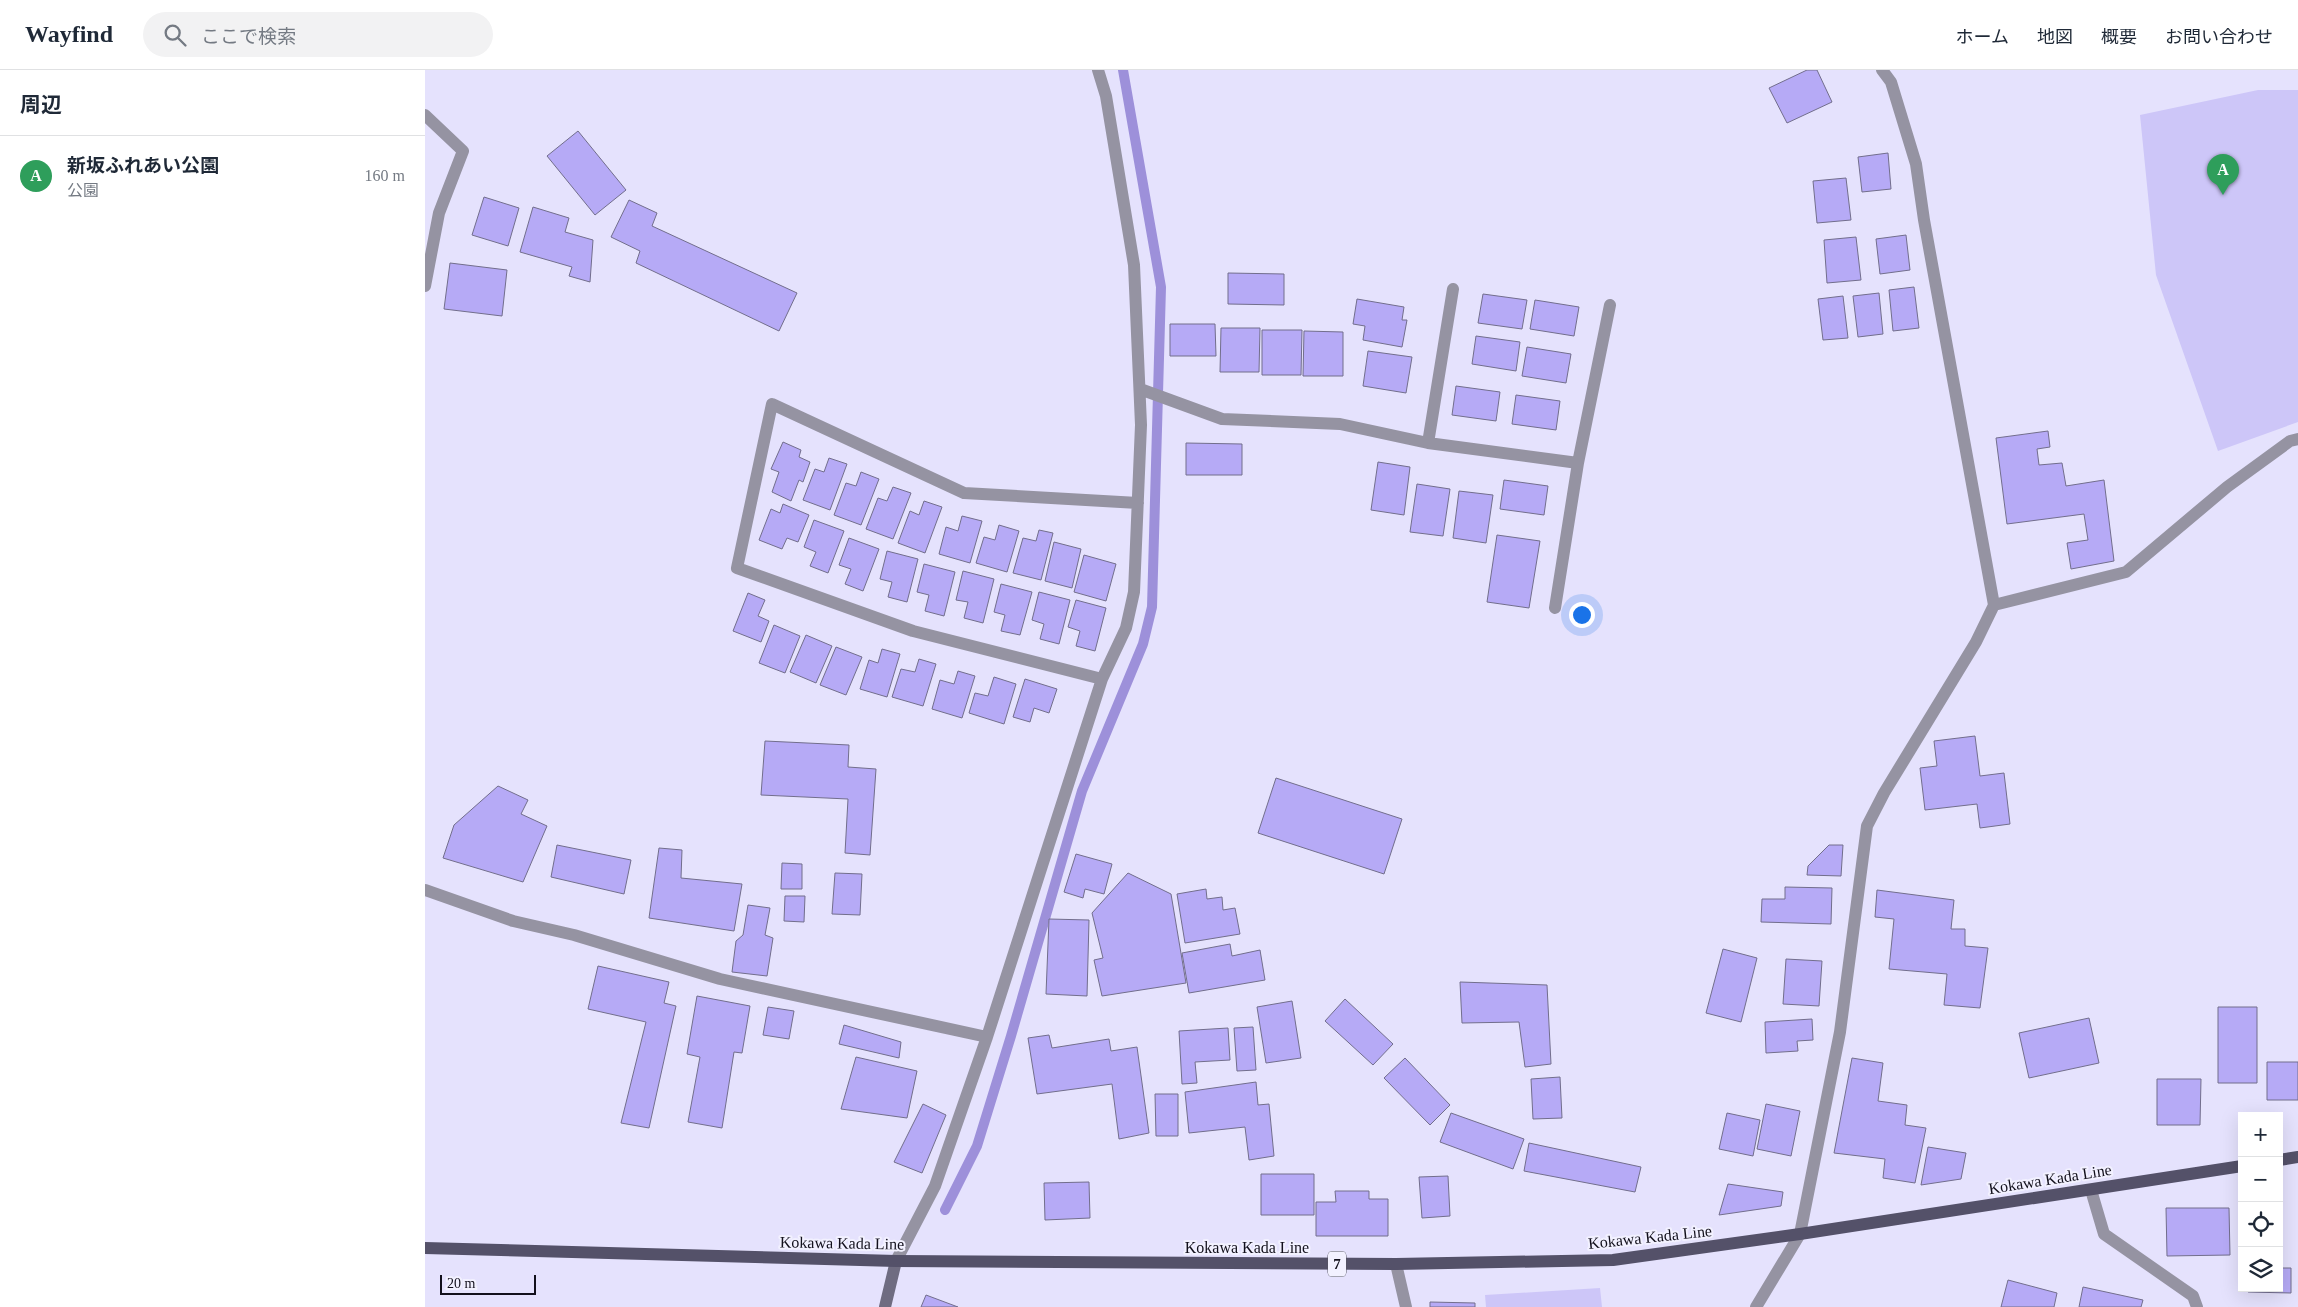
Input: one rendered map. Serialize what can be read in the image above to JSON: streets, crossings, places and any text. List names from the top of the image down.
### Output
{
  "streets": {
    "main road": ["Kokawa Kada Line", "7"]
  },
  "scale_bar": "20 m",
  "page": {
    "header": "Wayfind",
    "search": "ここで検索",
    "nav": [
      "ホーム",
      "地図",
      "概要",
      "お問い合わせ"
    ],
    "heading": "周辺",
    "list": [
      {
        "mark": "A",
        "name": "新坂ふれあい公園",
        "note": "公園",
        "value": "160 m"
      }
    ],
    "pins": "A",
    "map_buttons": ["+", "−"],
    "scale": "20 m"
  }
}
